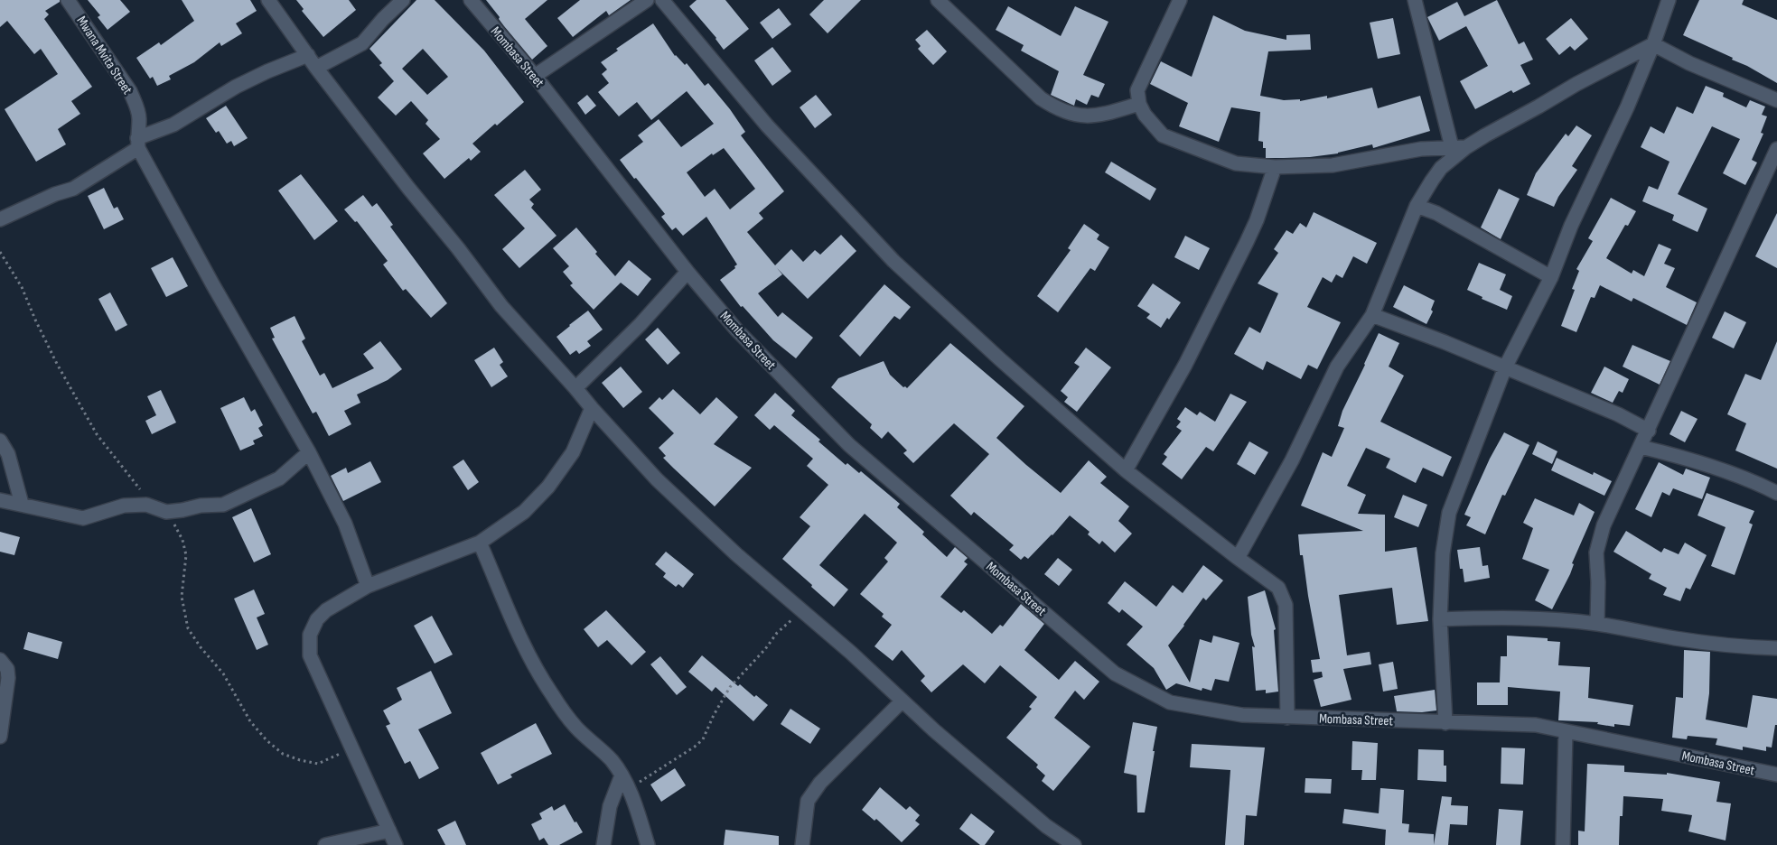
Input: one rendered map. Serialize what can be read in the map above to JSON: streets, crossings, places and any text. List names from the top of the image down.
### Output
{
  "streets": {
    "street": ["Mwana Mvita Street", "Mombasa Street"]
  }
}
